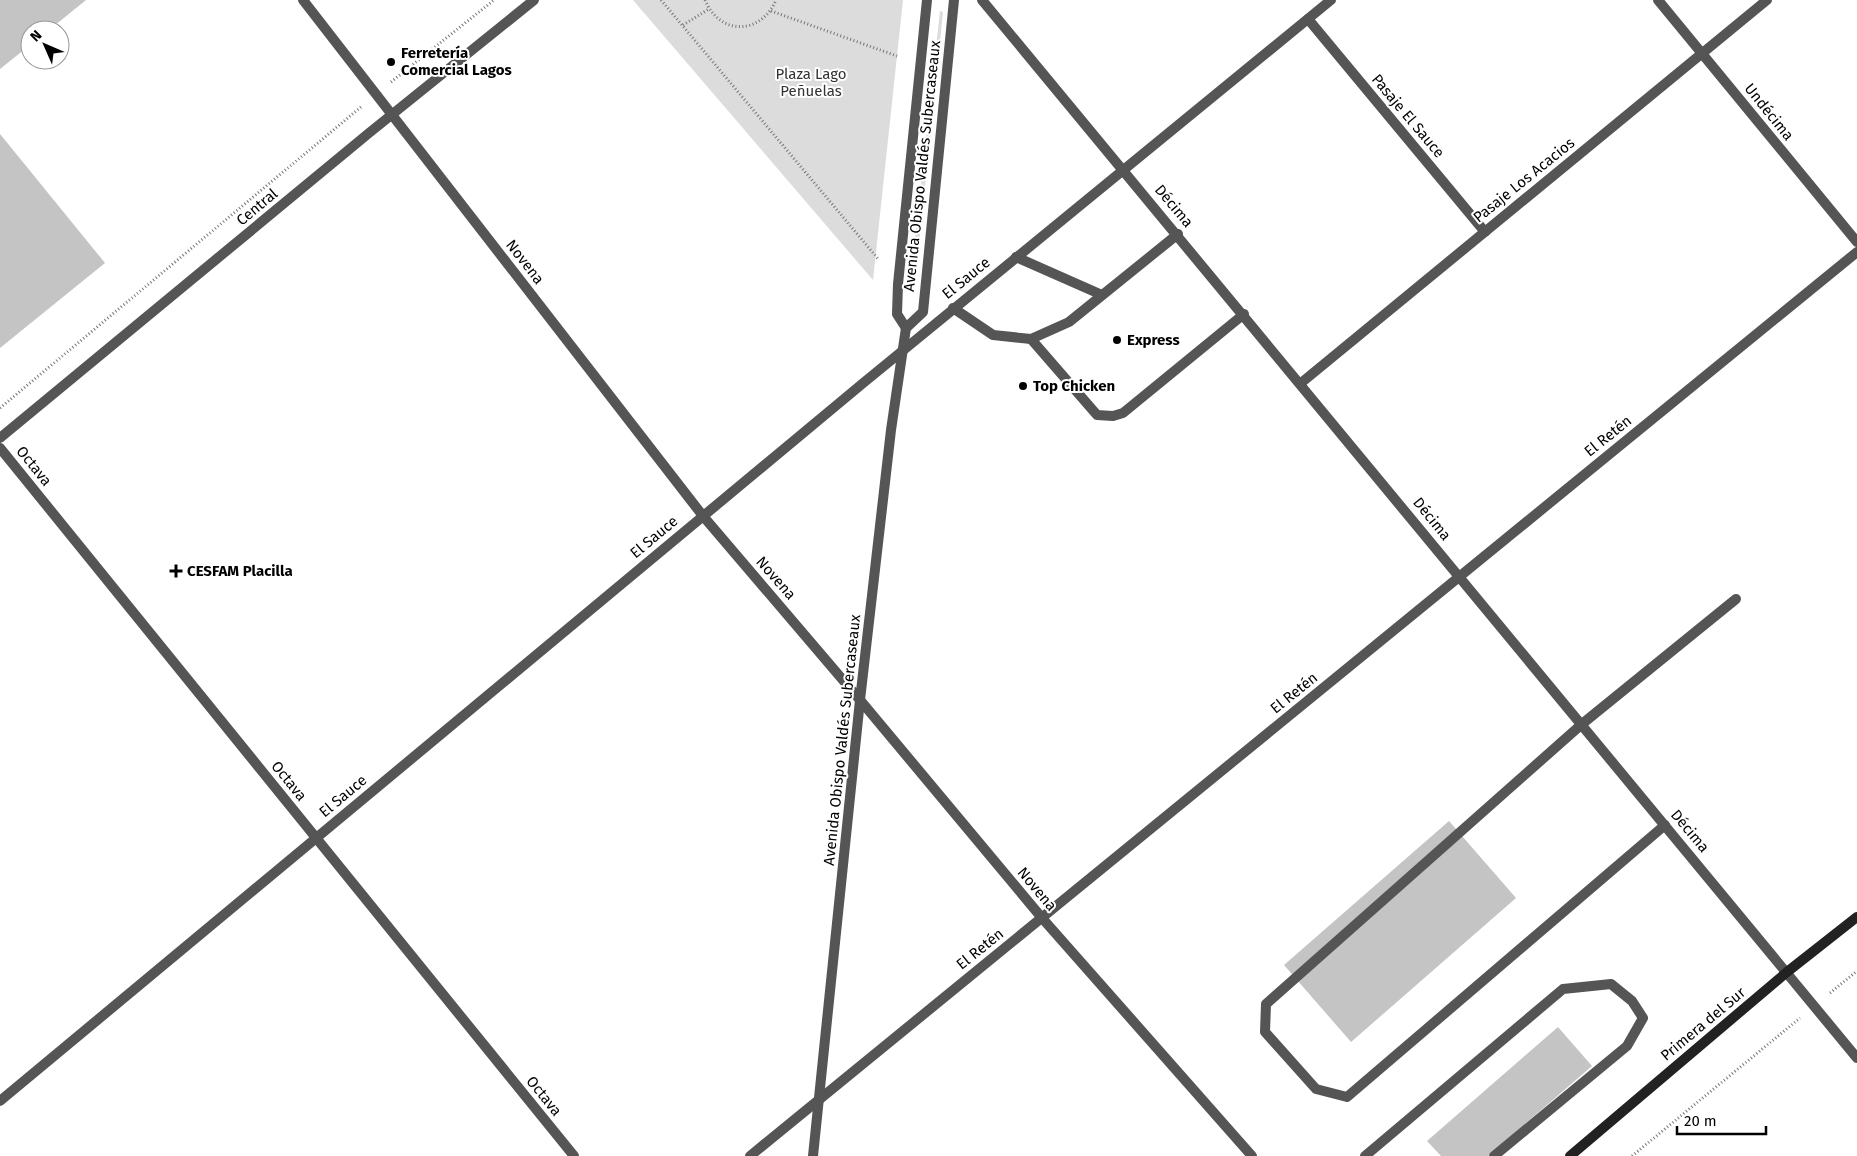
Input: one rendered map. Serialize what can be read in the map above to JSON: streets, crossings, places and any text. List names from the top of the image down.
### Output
{
  "streets": {
    "main road": ["Primera del Sur"],
    "street": [
      "Undécima",
      "Pasaje El Sauce",
      "Avenida Obispo Valdés Subercaseaux",
      "Pasaje Los Acacios",
      "Décima",
      "Central",
      "Novena",
      "El Sauce",
      "El Retén",
      "Octava"
    ]
  },
  "crossings": [
    ["Undécima", "Pasaje Los Acacios"],
    ["Pasaje El Sauce", "Pasaje Los Acacios"],
    ["Pasaje El Sauce", "El Sauce"],
    ["Avenida Obispo Valdés Subercaseaux", "Novena"],
    ["Avenida Obispo Valdés Subercaseaux", "El Sauce"],
    ["Avenida Obispo Valdés Subercaseaux", "El Retén"],
    ["Pasaje Los Acacios", "Décima"],
    ["Décima", "El Sauce"],
    ["Décima", "El Retén"],
    ["Décima", "Primera del Sur"],
    ["Central", "Novena"],
    ["Novena", "El Sauce"],
    ["Novena", "El Retén"],
    ["El Sauce", "Octava"]
  ],
  "parks": ["Plaza Lago Peñuelas"],
  "places": {
    "other": ["Ferretería Comercial Lagos", "Express", "Top Chicken"],
    "health": ["CESFAM Placilla"]
  },
  "scale_bar": "20 m",
  "north": "top left"
}
